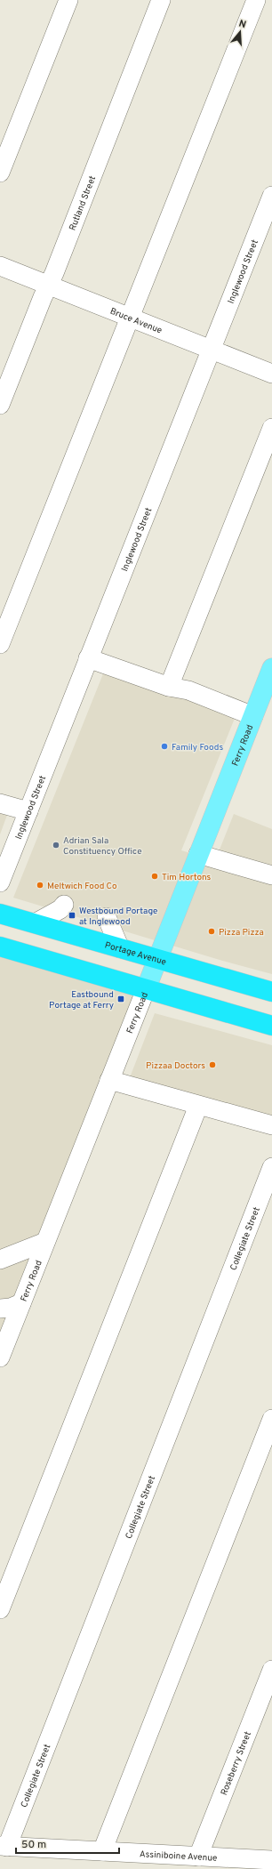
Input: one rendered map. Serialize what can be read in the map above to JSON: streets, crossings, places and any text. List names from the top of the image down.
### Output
{
  "streets": {
    "highway": ["Portage Avenue"],
    "main road": ["Ferry Road"],
    "street": [
      "Rutland Street",
      "Inglewood Street",
      "Bruce Avenue",
      "Collegiate Street",
      "Roseberry Street",
      "Assiniboine Avenue"
    ]
  },
  "crossings": [
    ["Rutland Street", "Bruce Avenue"],
    ["Inglewood Street", "Bruce Avenue"],
    ["Ferry Road", "Portage Avenue"],
    ["Collegiate Street", "Assiniboine Avenue"],
    ["Roseberry Street", "Assiniboine Avenue"]
  ],
  "places": {
    "other": [
      "Family Foods",
      "Adrian Sala Constituency Office",
      "Tim Hortons",
      "Meltwich Food Co",
      "Pizza Pizza",
      "Pizzaa Doctors"
    ],
    "transit": ["Westbound Portage at Inglewood", "Eastbound Portage at Ferry"]
  },
  "scale_bar": "50 m",
  "north": "top"
}
